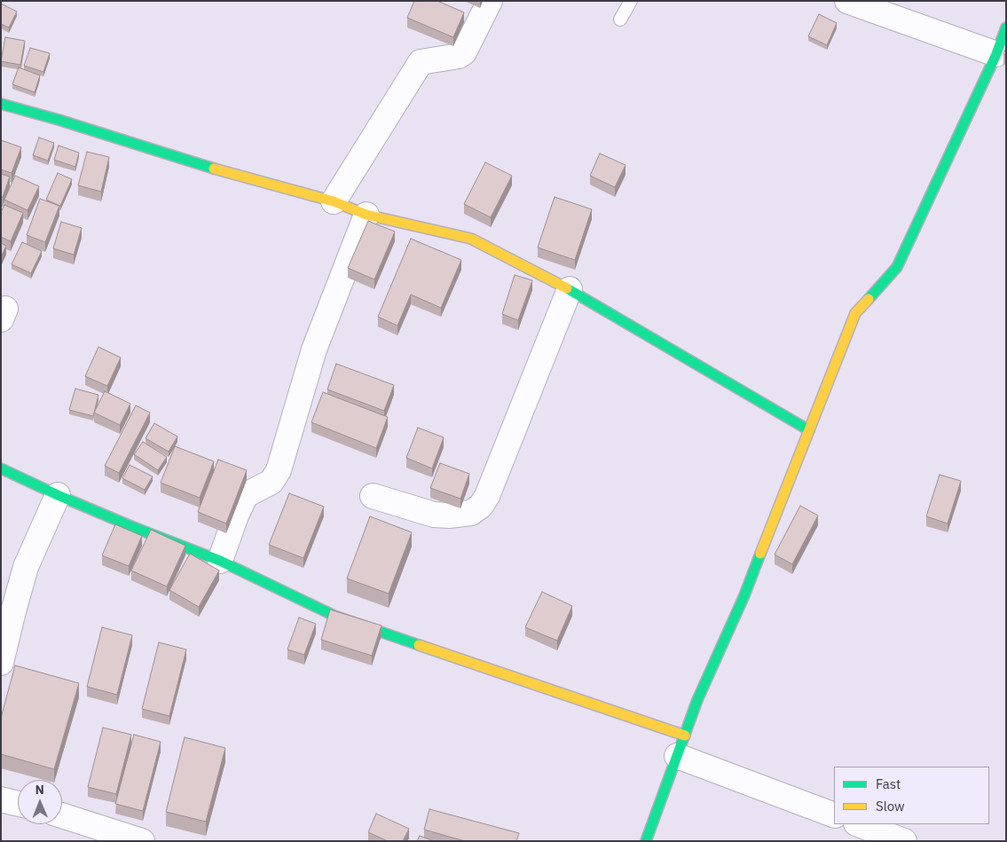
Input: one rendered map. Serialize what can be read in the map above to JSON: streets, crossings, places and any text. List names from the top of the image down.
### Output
{
  "legend": ["Fast", "Slow"],
  "north": "top"
}
